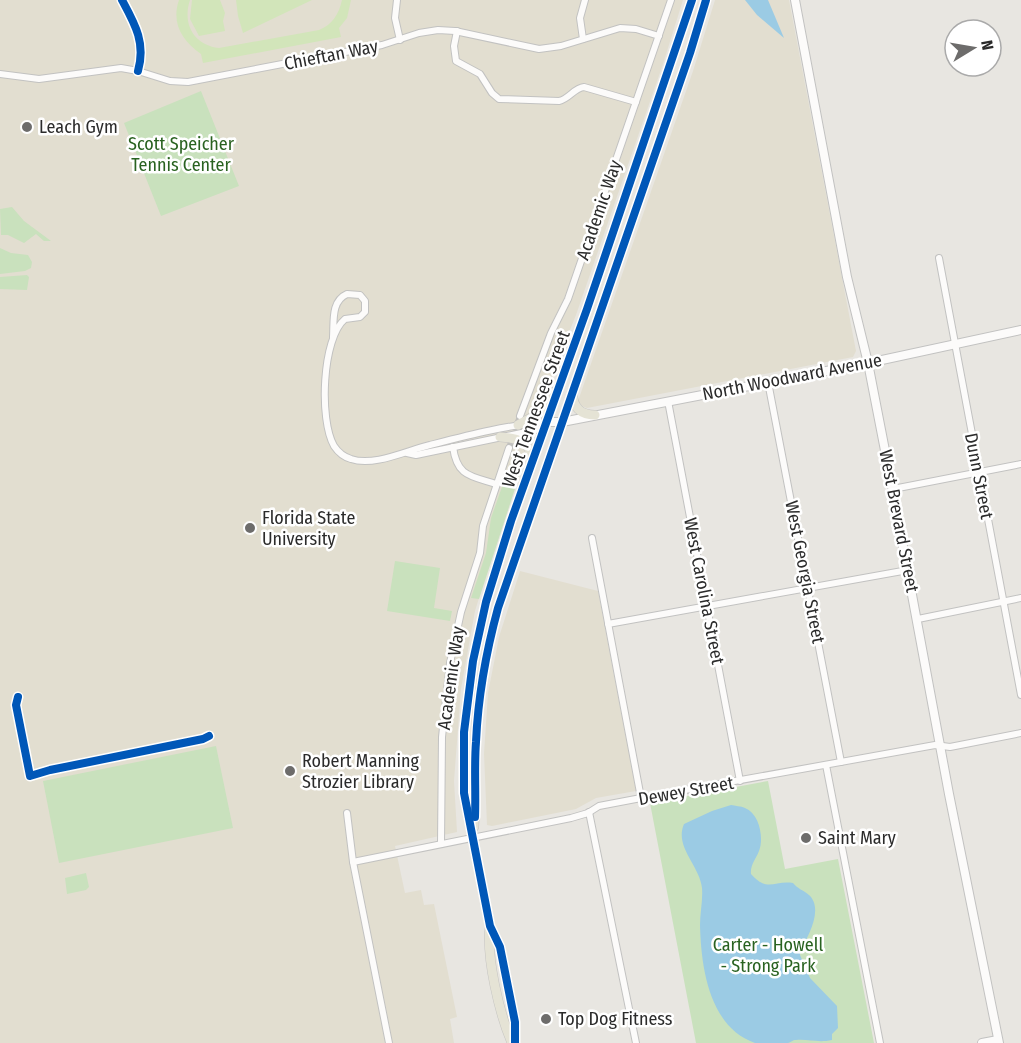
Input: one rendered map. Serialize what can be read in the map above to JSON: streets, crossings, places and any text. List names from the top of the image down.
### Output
{
  "streets": {
    "main road": ["West Tennessee Street"],
    "street": [
      "Chieftan Way",
      "Academic Way",
      "North Woodward Avenue",
      "Dunn Street",
      "West Brevard Street",
      "West Georgia Street",
      "West Carolina Street",
      "Dewey Street"
    ]
  },
  "crossings": [
    ["Chieftan Way", "Academic Way"],
    ["Academic Way", "North Woodward Avenue"],
    ["Academic Way", "Dewey Street"],
    ["North Woodward Avenue", "West Tennessee Street"],
    ["North Woodward Avenue", "Dunn Street"],
    ["North Woodward Avenue", "West Brevard Street"],
    ["North Woodward Avenue", "West Georgia Street"],
    ["North Woodward Avenue", "West Carolina Street"],
    ["West Tennessee Street", "Dewey Street"],
    ["West Brevard Street", "Dewey Street"],
    ["West Georgia Street", "Dewey Street"],
    ["West Carolina Street", "Dewey Street"]
  ],
  "parks": ["Scott Speicher Tennis Center", "Carter - Howell - Strong Park"],
  "places": [
    "Leach Gym",
    "Florida State University",
    "Robert Manning Strozier Library",
    "Saint Mary",
    "Top Dog Fitness"
  ],
  "north": "right"
}
